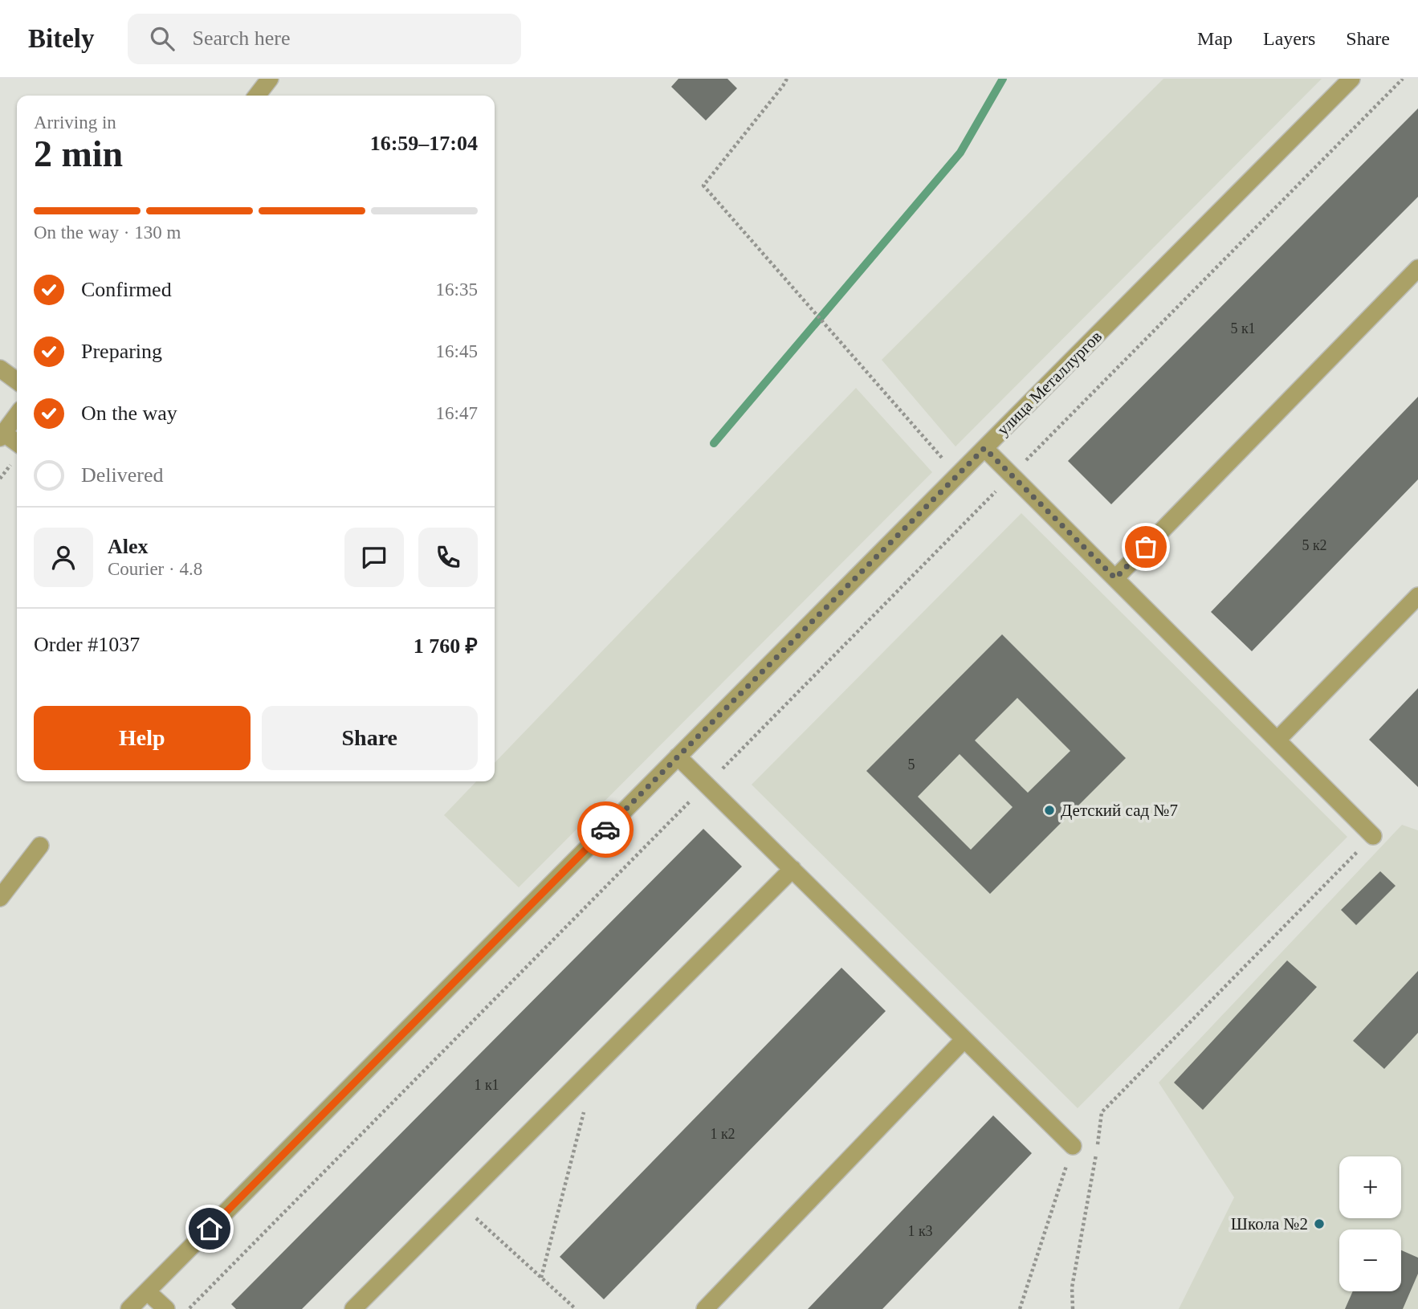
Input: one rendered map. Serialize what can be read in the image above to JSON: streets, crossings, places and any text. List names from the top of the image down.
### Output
{
  "streets": {
    "street": ["улица Металлургов"]
  },
  "places": ["Детский сад №7", "Школа №2"],
  "house_numbers": [
    "5 к1",
    "5 к2",
    "5",
    "1 к1",
    "1 к2",
    "1 к3"
  ],
  "page": {
    "header": "Bitely",
    "search": "Search here",
    "nav": ["Map", "Layers", "Share"],
    "heading": ["2 min", "Arriving in", "16:59–17:04"],
    "panel": [
      "Alex",
      "Courier · 4.8",
      "Order #1037",
      "1 760 ₽"
    ],
    "bar": "On the way · 130 m",
    "list": [
      ["Confirmed", "16:35"],
      ["Preparing", "16:45"],
      ["On the way", "16:47"],
      "Delivered"
    ],
    "buttons": ["Help", "Share"],
    "map_buttons": ["+", "−"]
  }
}
